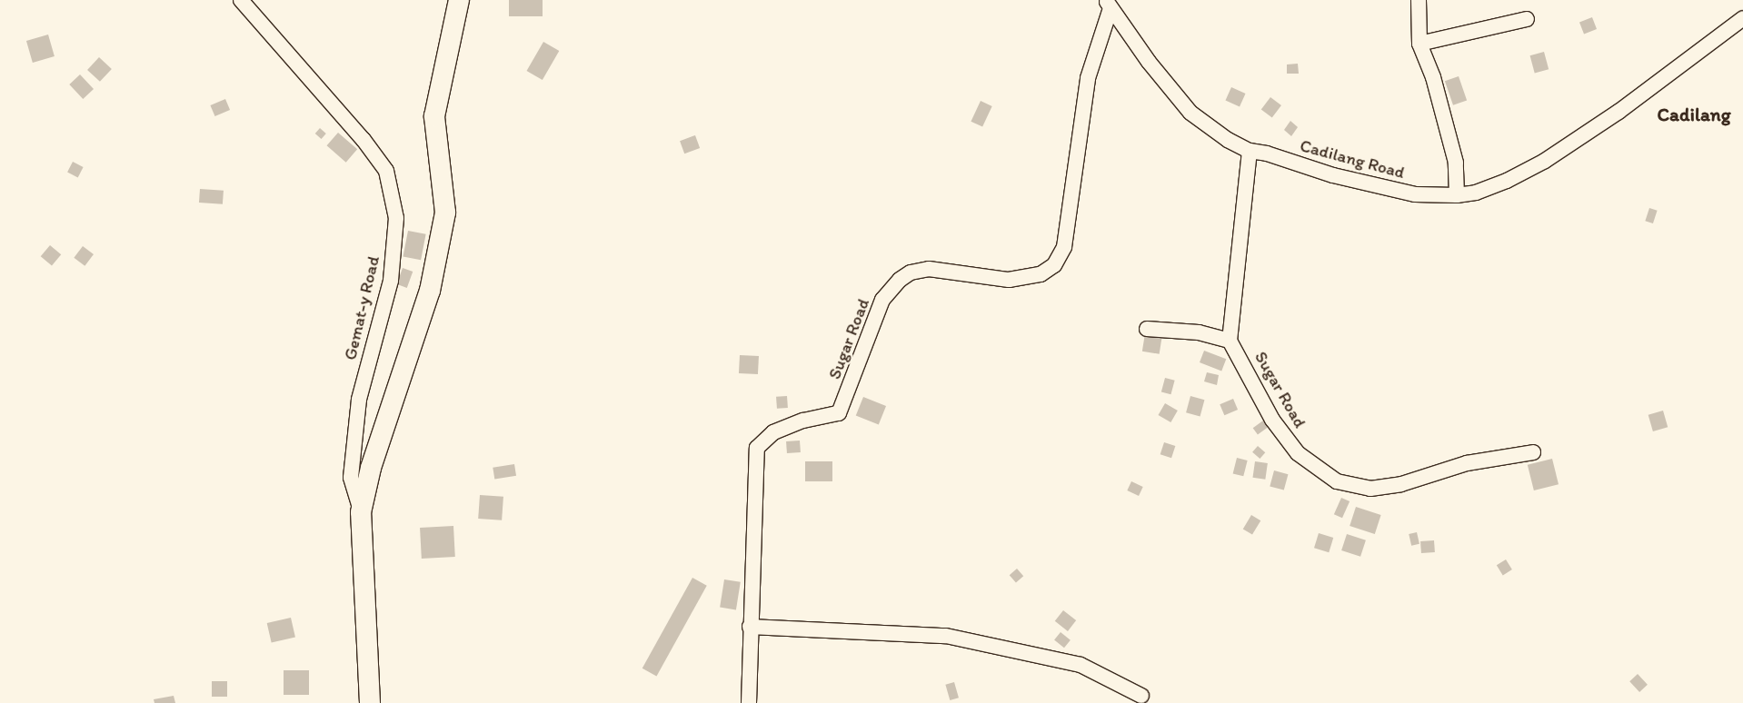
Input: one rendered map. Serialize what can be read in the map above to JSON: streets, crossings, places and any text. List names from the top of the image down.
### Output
{
  "streets": {
    "street": ["Cadilang Road", "Gemat-y Road", "Sugar Road"]
  },
  "crossings": [
    ["Cadilang Road", "Sugar Road"]
  ],
  "districts": ["Cadilang"]
}
